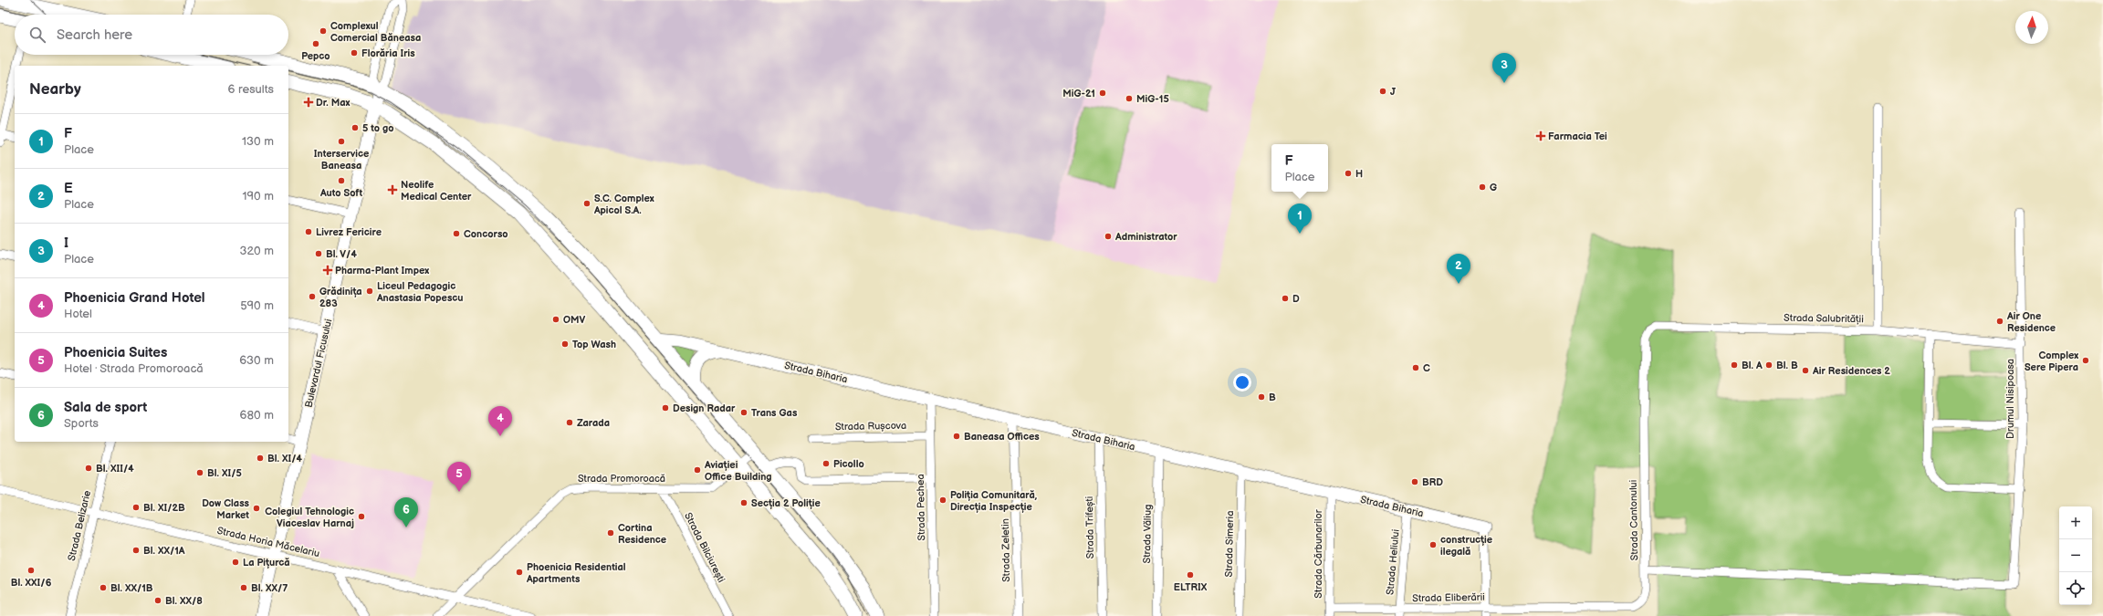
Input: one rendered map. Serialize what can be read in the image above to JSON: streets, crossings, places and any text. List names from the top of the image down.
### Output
{
  "streets": {
    "street": [
      "Strada Salubrității",
      "Bulevardul Ficusului",
      "Strada Biharia",
      "Drumul Nisipoasa",
      "Strada Rușcova",
      "Strada Promoroacă",
      "Strada Pechea",
      "Strada Cantonului",
      "Strada Belizarie",
      "Strada Trifești",
      "Strada Văliug",
      "Strada Horia Măcelariu",
      "Strada Simeria",
      "Strada Bilciurești",
      "Strada Zeletin",
      "Strada Cărbunarilor",
      "Strada Heliului",
      "Strada Eliberării"
    ]
  },
  "crossings": [
    ["Strada Salubrității", "Drumul Nisipoasa"],
    ["Strada Salubrității", "Strada Cantonului"],
    ["Bulevardul Ficusului", "Strada Horia Măcelariu"],
    ["Strada Biharia", "Strada Pechea"],
    ["Strada Biharia", "Strada Trifești"],
    ["Strada Biharia", "Strada Văliug"],
    ["Strada Biharia", "Strada Simeria"],
    ["Strada Biharia", "Strada Zeletin"],
    ["Strada Biharia", "Strada Cărbunarilor"],
    ["Strada Biharia", "Strada Heliului"],
    ["Drumul Nisipoasa", "Strada Cantonului"],
    ["Strada Rușcova", "Strada Pechea"],
    ["Strada Promoroacă", "Strada Horia Măcelariu"],
    ["Strada Promoroacă", "Strada Bilciurești"],
    ["Strada Cantonului", "Strada Eliberării"],
    ["Strada Belizarie", "Strada Horia Măcelariu"],
    ["Strada Cărbunarilor", "Strada Eliberării"],
    ["Strada Heliului", "Strada Eliberării"]
  ],
  "places": {
    "other": [
      "Complexul Comercial Băneasa",
      "Pepco",
      "Florăria Iris",
      "J",
      "MiG-21",
      "MiG-15",
      "5 to go",
      "Interservice Baneasa",
      "H",
      "Auto Soft",
      "G",
      "S.C. Complex Apicol S.A.",
      "Livrez Fericire",
      "Concorso",
      "Administrator",
      "Bl. V/4",
      "Liceul Pedagogic Anastasia Popescu",
      "Grădinița 283",
      "D",
      "OMV",
      "Air One Residence",
      "Top Wash",
      "Complex Sere Pipera",
      "Bl. A",
      "Bl. B",
      "C",
      "Air Residences 2",
      "B",
      "Design Radar",
      "Trans Gas",
      "Zarada",
      "Baneasa Offices",
      "Bl. XI/4",
      "Picollo",
      "Bl. XII/4",
      "Aviației Office Building",
      "Bl. XI/5",
      "BRD",
      "Poliția Comunitară, Direcția Inspecție",
      "Secția 2 Poliție",
      "Bl. XI/2B",
      "Dow Class Market",
      "Colegiul Tehnologic Viaceslav Harnaj",
      "Cortina Residence",
      "construcție ilegală",
      "Bl. XX/1A",
      "La Pițurcă",
      "Bl. XXI/6",
      "Phoenicia Residential Apartments",
      "ELTRIX",
      "Bl. XX/1B",
      "Bl. XX/7",
      "Bl. XX/8"
    ],
    "health": [
      "Dr. Max",
      "Farmacia Tei",
      "Neolife Medical Center",
      "Pharma-Plant Impex"
    ]
  },
  "north": "top",
  "page": {
    "search": "Search here",
    "pins": [
      "3",
      "1",
      "2",
      "4",
      "5",
      "6"
    ],
    "heading": ["Nearby", "6 results"],
    "list": [
      {
        "mark": "1",
        "name": "F",
        "note": "Place",
        "value": "130 m"
      },
      {
        "mark": "2",
        "name": "E",
        "note": "Place",
        "value": "190 m"
      },
      {
        "mark": "3",
        "name": "I",
        "note": "Place",
        "value": "320 m"
      },
      {
        "mark": "4",
        "name": "Phoenicia Grand Hotel",
        "note": "Hotel",
        "value": "590 m"
      },
      {
        "mark": "5",
        "name": "Phoenicia Suites",
        "note": "Hotel · Strada Promoroacă",
        "value": "630 m"
      },
      {
        "mark": "6",
        "name": "Sala de sport",
        "note": "Sports",
        "value": "680 m"
      }
    ],
    "popup": ["F", "Place"],
    "map_buttons": ["+", "−"]
  }
}
